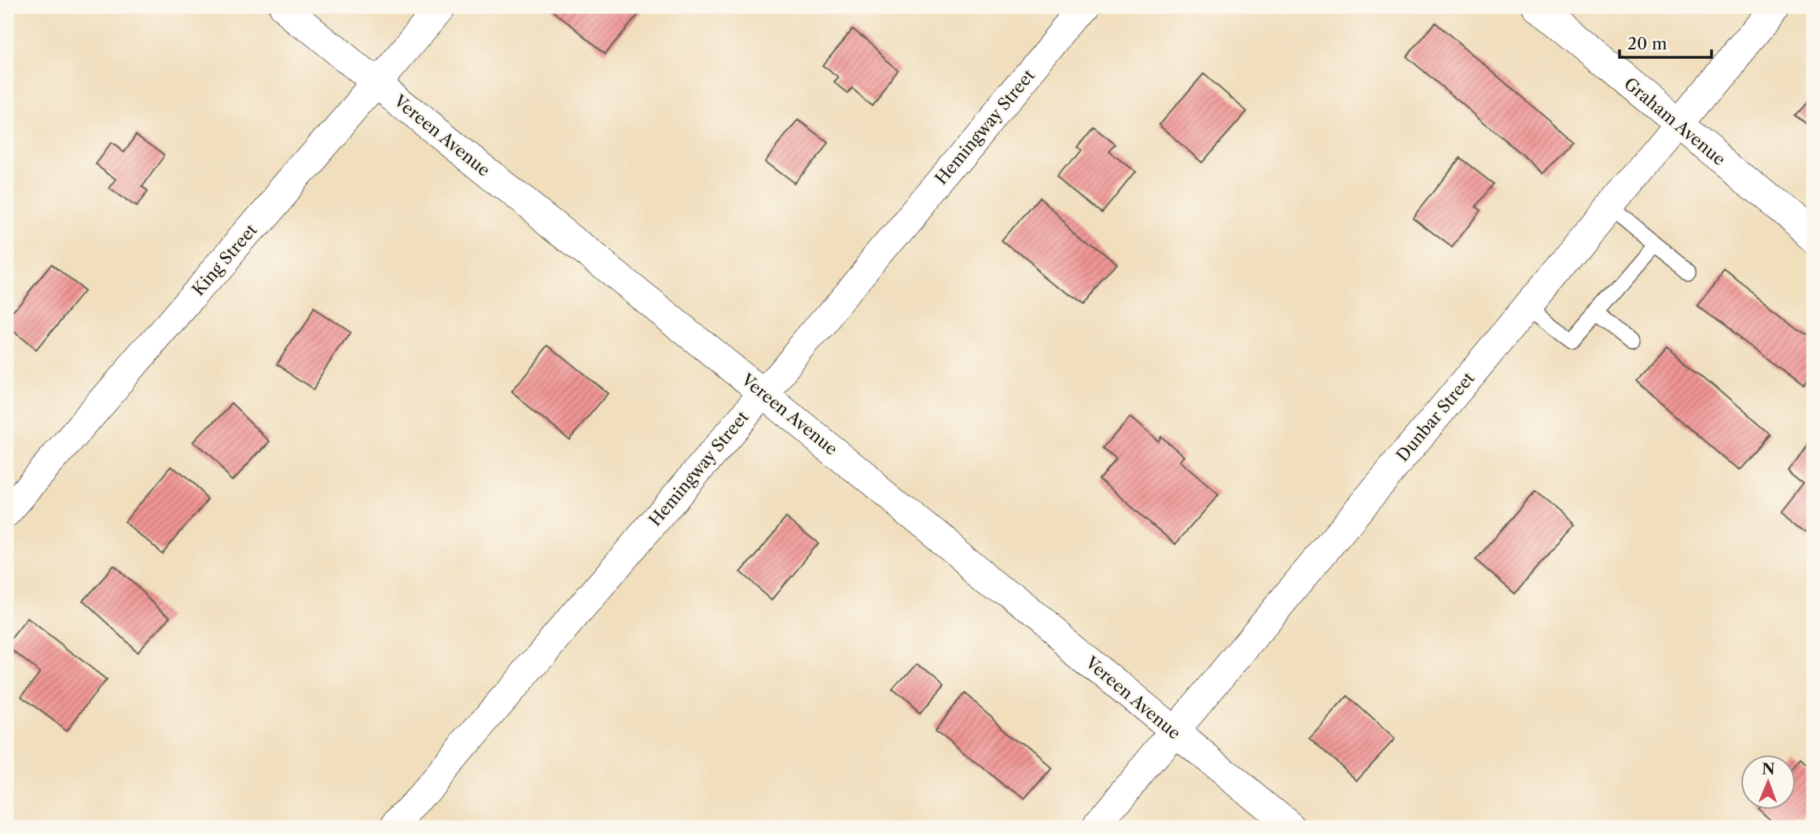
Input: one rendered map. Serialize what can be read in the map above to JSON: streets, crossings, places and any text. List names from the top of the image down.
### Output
{
  "streets": {
    "street": [
      "Graham Avenue",
      "Hemingway Street",
      "Vereen Avenue",
      "King Street",
      "Dunbar Street"
    ]
  },
  "crossings": [
    ["Graham Avenue", "Dunbar Street"],
    ["Hemingway Street", "Vereen Avenue"],
    ["Vereen Avenue", "King Street"],
    ["Vereen Avenue", "Dunbar Street"]
  ],
  "scale_bar": "20 m",
  "north": "top"
}
